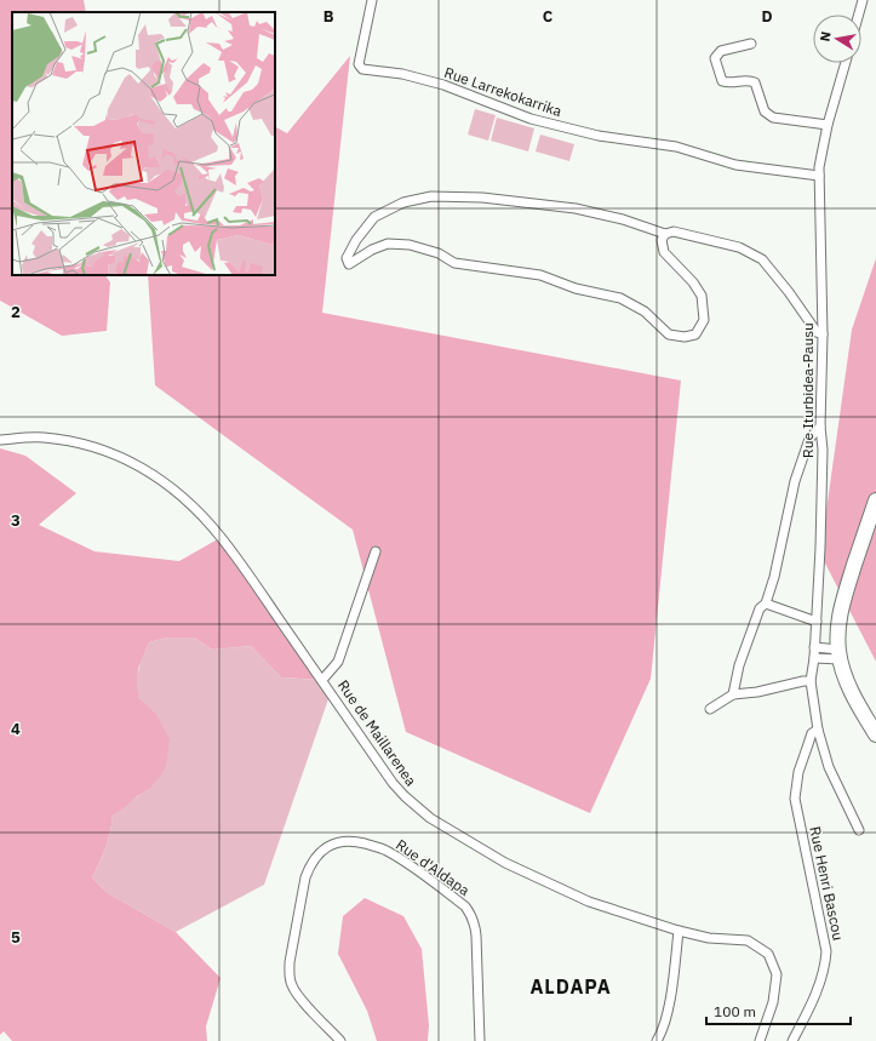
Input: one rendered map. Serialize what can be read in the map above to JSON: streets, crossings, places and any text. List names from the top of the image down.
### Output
{
  "streets": {
    "street": [
      "Rue Larrekokarrika",
      "Rue Iturbidea-Pausu",
      "Rue de Maillarenea",
      "Rue d'Aldapa",
      "Rue Henri Bascou"
    ]
  },
  "crossings": [
    ["Rue Larrekokarrika", "Rue Iturbidea-Pausu"],
    ["Rue Iturbidea-Pausu", "Rue Henri Bascou"]
  ],
  "districts": ["ALDAPA"],
  "scale_bar": "100 m",
  "north": "left",
  "grid": {
    "columns": ["B", "C", "D"],
    "rows": [
      "2",
      "3",
      "4",
      "5"
    ]
  }
}
